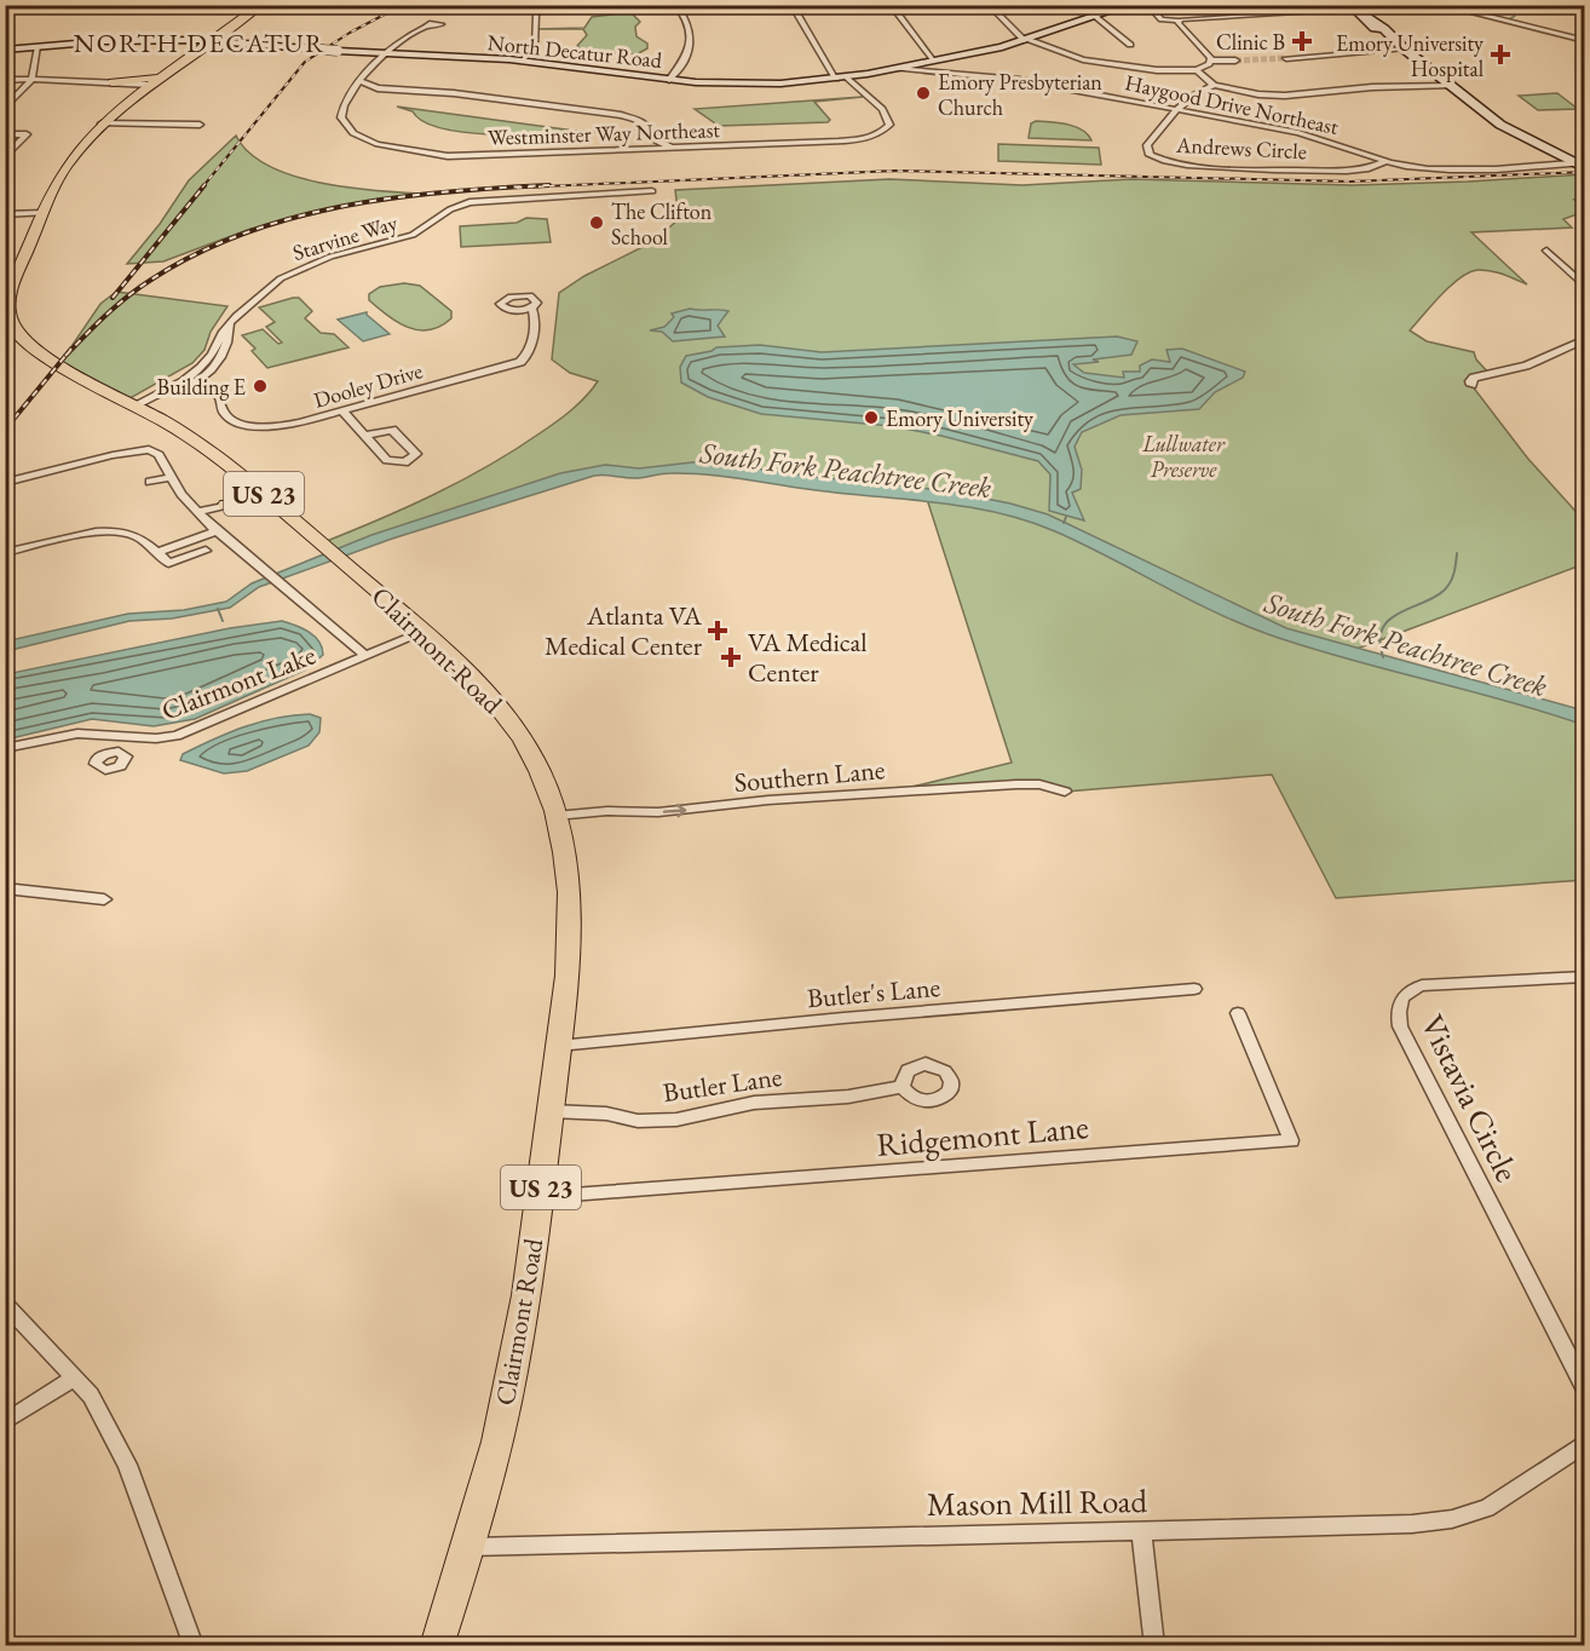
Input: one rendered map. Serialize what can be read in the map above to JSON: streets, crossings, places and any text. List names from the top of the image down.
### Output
{
  "streets": {
    "main road": ["North Decatur Road", "US 23", "Clairmont Road"],
    "street": [
      "Haygood Drive Northeast",
      "Westminster Way Northeast",
      "Andrews Circle",
      "Starvine Way",
      "Dooley Drive",
      "Clairmont Lake",
      "Southern Lane",
      "Butler's Lane",
      "Butler Lane",
      "Vistavia Circle",
      "Ridgemont Lane",
      "Mason Mill Road"
    ]
  },
  "crossings": [
    ["North Decatur Road", "Haygood Drive Northeast"],
    ["North Decatur Road", "Westminster Way Northeast"],
    ["North Decatur Road", "Clairmont Road"],
    ["Haygood Drive Northeast", "Andrews Circle"],
    ["Starvine Way", "Dooley Drive"],
    ["Starvine Way", "Clairmont Road"],
    ["Clairmont Road", "Clairmont Lake"],
    ["Clairmont Road", "Southern Lane"],
    ["Clairmont Road", "Butler's Lane"],
    ["Clairmont Road", "Butler Lane"],
    ["Clairmont Road", "Ridgemont Lane"],
    ["Clairmont Road", "Mason Mill Road"]
  ],
  "one_way": ["Southern Lane"],
  "districts": ["NORTH DECATUR"],
  "water": ["South Fork Peachtree Creek"],
  "parks": ["Lullwater Preserve"],
  "places": {
    "health": [
      "Clinic B",
      "Emory University Hospital",
      "Atlanta VA Medical Center",
      "VA Medical Center"
    ],
    "other": [
      "Emory Presbyterian Church",
      "The Clifton School",
      "Building E",
      "Emory University"
    ]
  }
}
